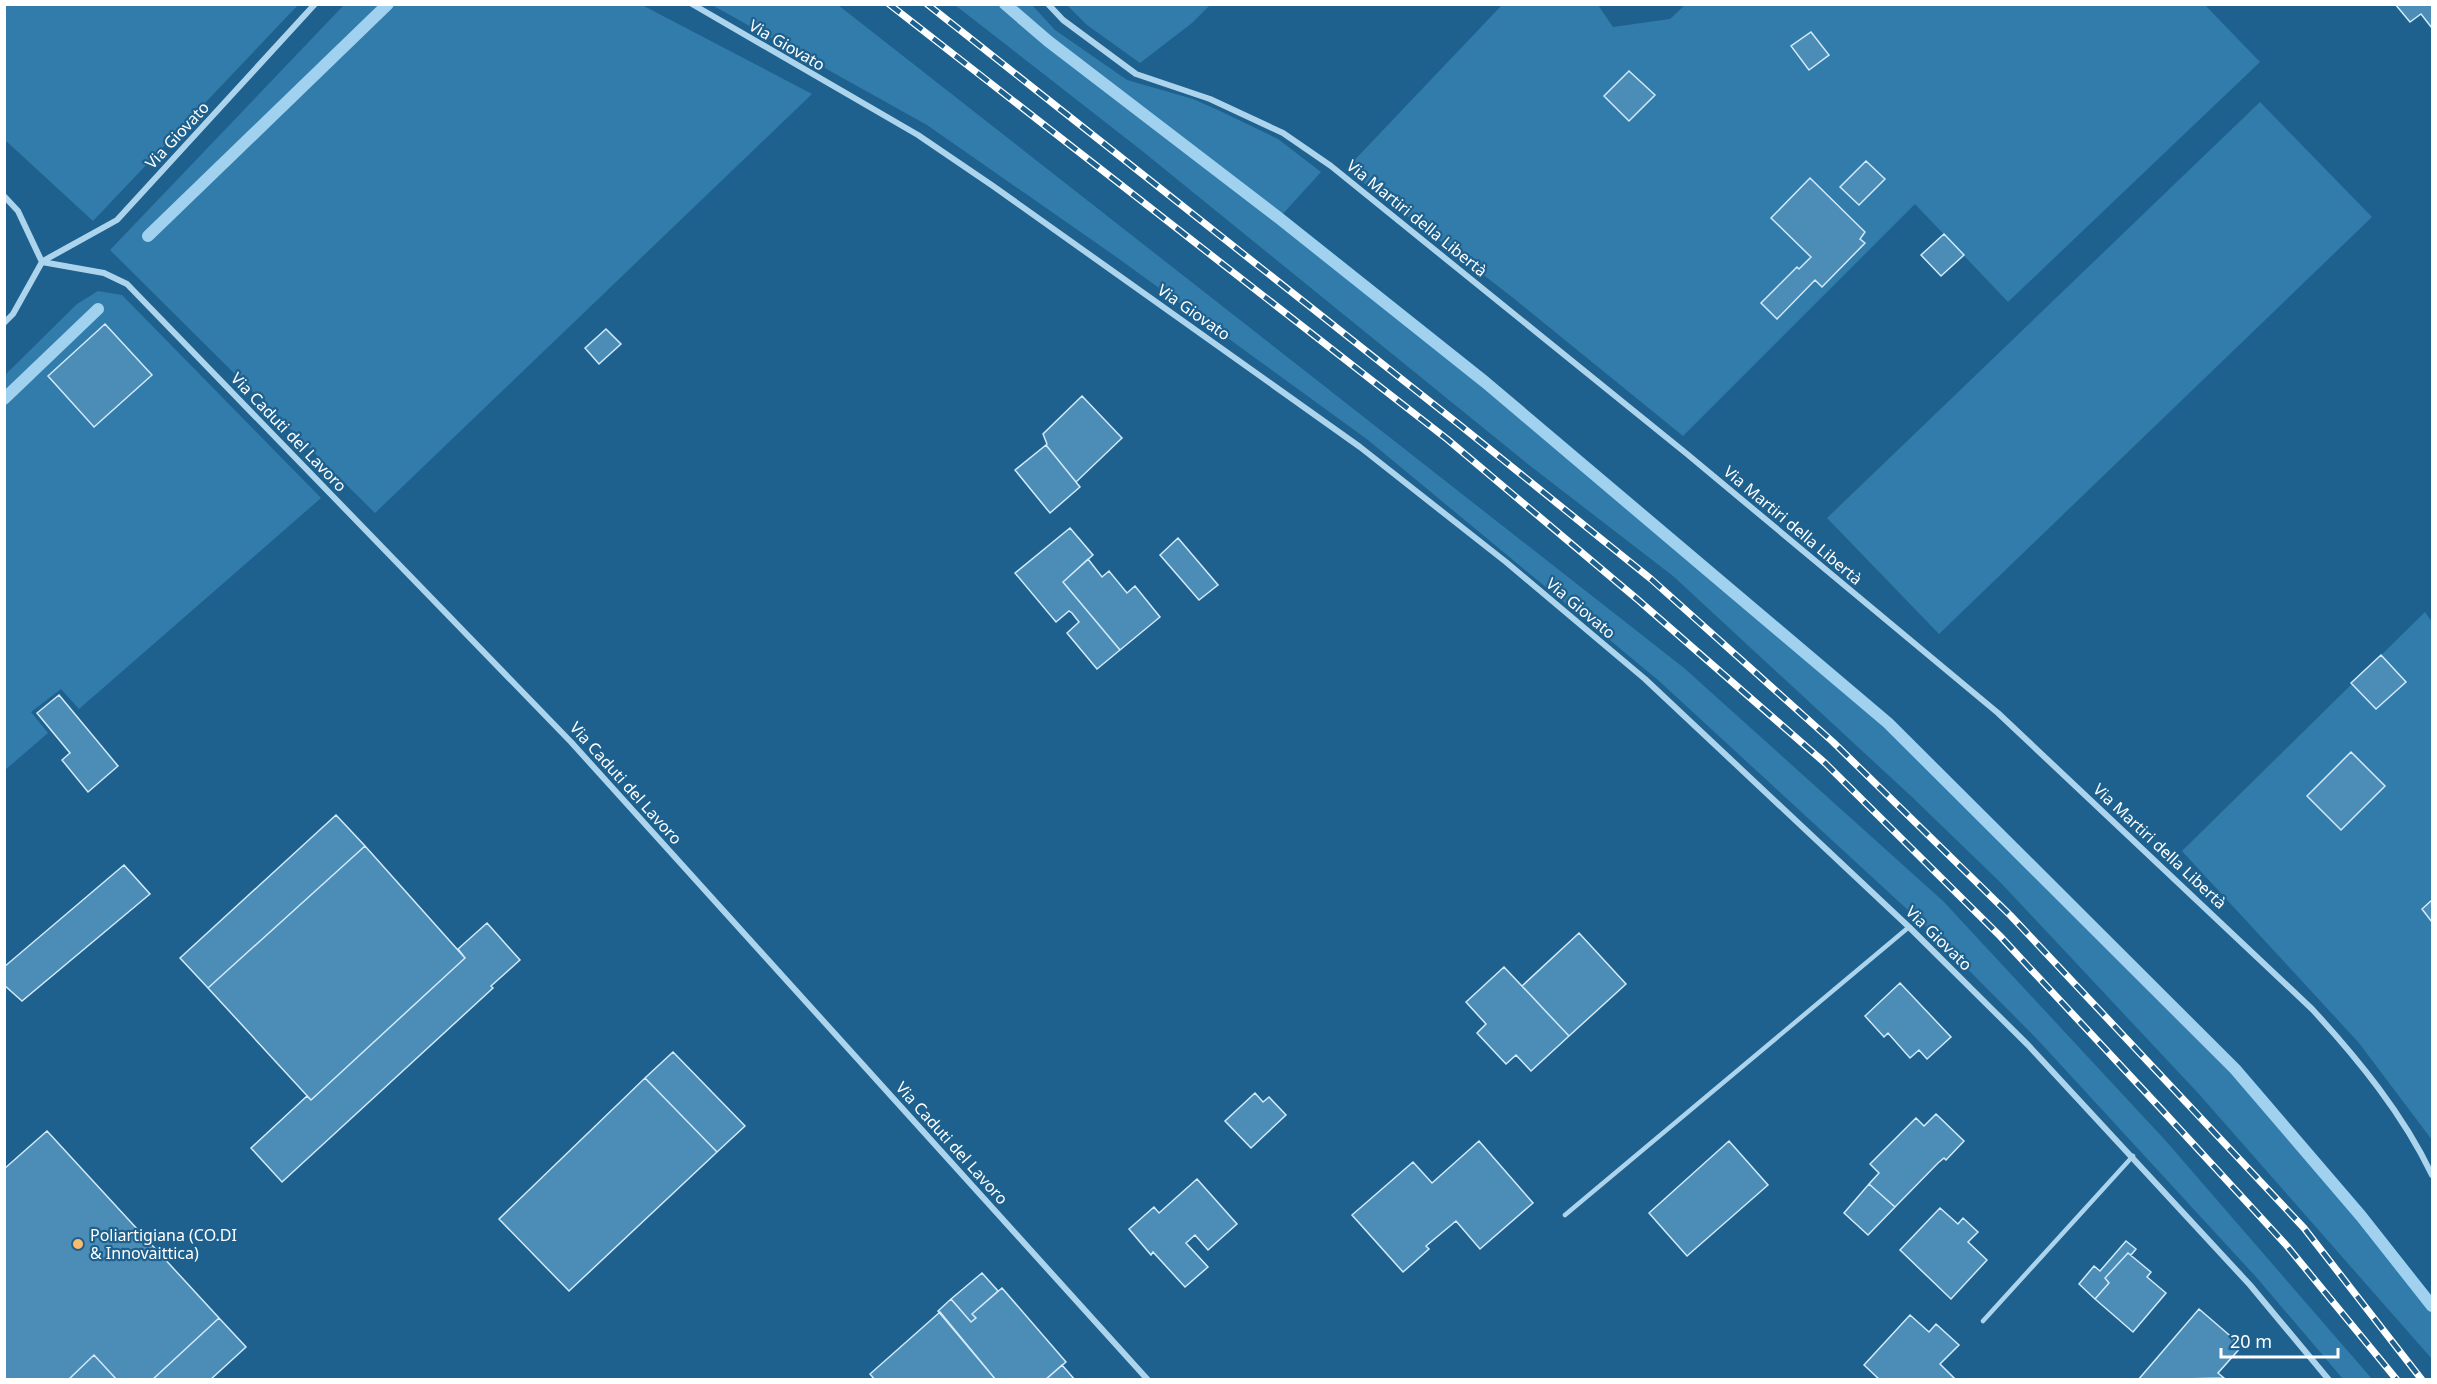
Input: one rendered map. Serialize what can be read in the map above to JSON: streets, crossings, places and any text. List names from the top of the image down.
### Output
{
  "streets": {
    "street": ["Via Giovato", "Via Martiri della Libertà", "Via Caduti del Lavoro"]
  },
  "crossings": [
    ["Via Giovato", "Via Caduti del Lavoro"]
  ],
  "places": ["Poliartigiana (CO.DI & Innovaittica)"],
  "scale_bar": "20 m"
}
